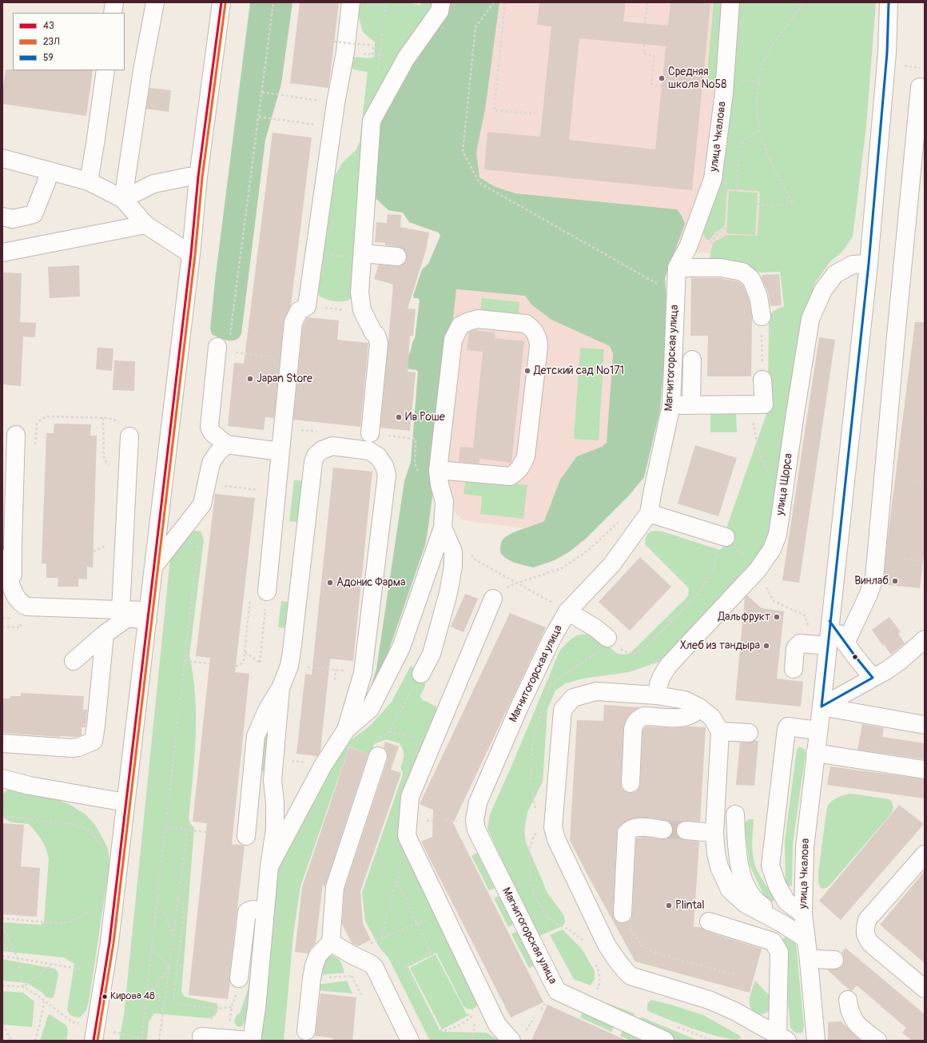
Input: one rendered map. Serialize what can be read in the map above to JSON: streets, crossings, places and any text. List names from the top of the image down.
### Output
{
  "streets": {
    "street": ["улица Чкалова", "Магнитогорская улица", "улица Щорса"]
  },
  "crossings": [
    ["улица Чкалова", "Магнитогорская улица"],
    ["улица Чкалова", "улица Щорса"]
  ],
  "places": [
    "Средняя школа №58",
    "Детский сад №171",
    "Japan Store",
    "Ив Роше",
    "Винлаб",
    "Адонис Фарма",
    "Дальфрукт",
    "Хлеб из тандыра",
    "Plintal",
    "Кирова 48"
  ],
  "lines": ["transit line 43", "transit line 59", "transit line 23Л"],
  "legend": ["43", "23Л", "59"]
}
